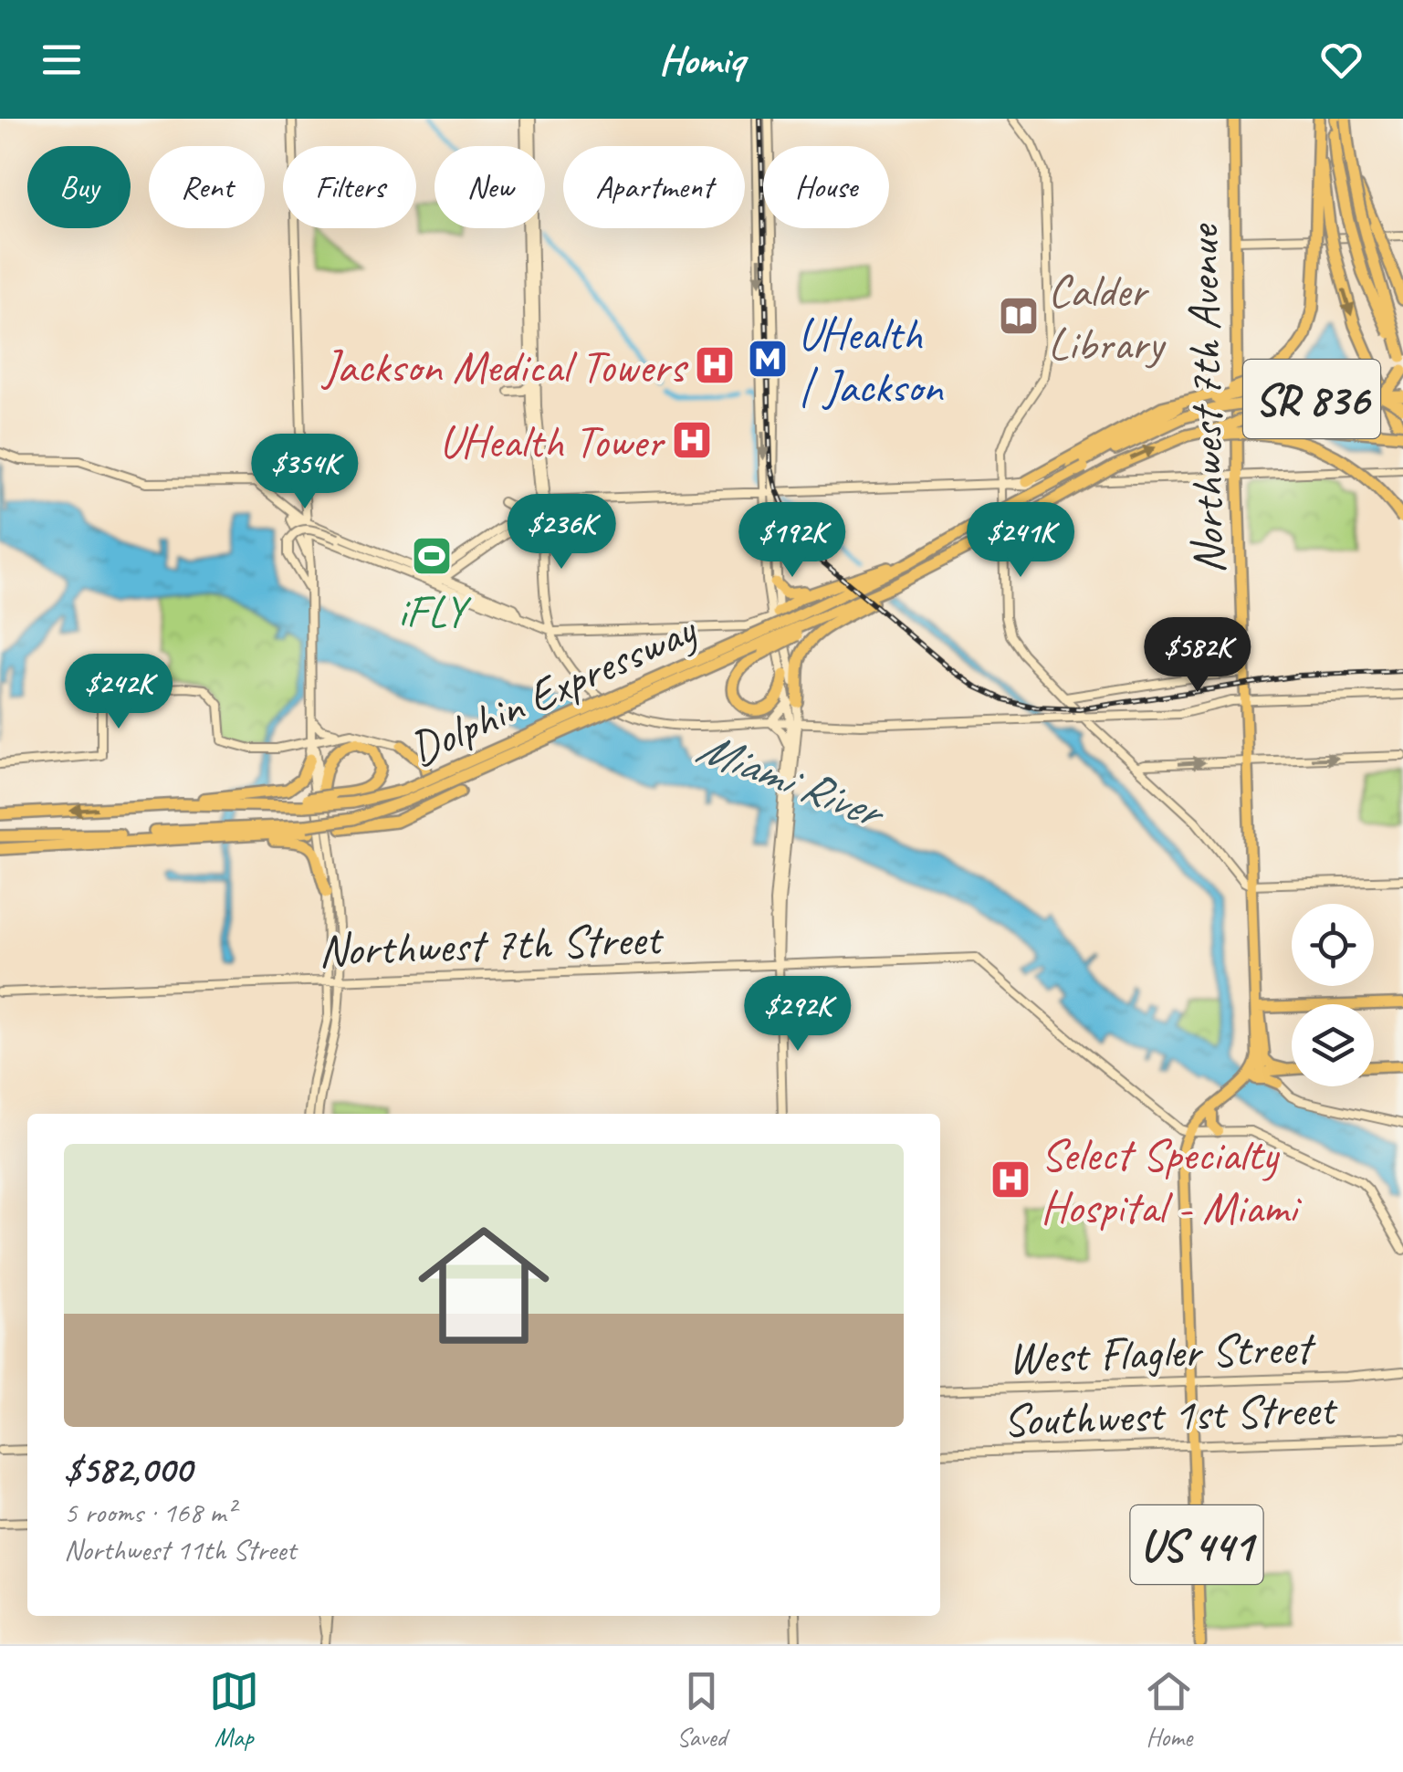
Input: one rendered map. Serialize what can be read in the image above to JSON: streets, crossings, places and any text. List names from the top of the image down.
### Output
{
  "streets": {
    "highway": ["SR 836", "Dolphin Expressway"],
    "main road": [
      "Northwest 7th Avenue",
      "Northwest 7th Street",
      "West Flagler Street",
      "Southwest 1st Street",
      "US 441"
    ]
  },
  "crossings": [
    ["SR 836", "Dolphin Expressway"],
    ["Northwest 7th Avenue", "Northwest 7th Street"],
    ["Northwest 7th Avenue", "US 441"],
    ["Northwest 7th Street", "US 441"],
    ["West Flagler Street", "US 441"],
    ["Southwest 1st Street", "US 441"]
  ],
  "water": ["Miami River"],
  "places": {
    "library": ["Calder Library"],
    "metro station": ["UHealth | Jackson"],
    "hospital": ["Jackson Medical Towers", "UHealth Tower", "Select Specialty Hospital - Miami"],
    "sports": ["iFLY"]
  },
  "page": {
    "header": "Homiq",
    "chip": [
      "Buy",
      "Rent",
      "Filters",
      "New",
      "Apartment",
      "House"
    ],
    "price": [
      "$354K",
      "$236K",
      "$192K",
      "$241K",
      "$582K",
      "$242K",
      "$292K"
    ],
    "list": [
      {
        "name": "$582,000",
        "note": "5 rooms · 168 m² · Northwest 11th Street"
      }
    ],
    "tabs": ["Map", "Saved", "Home"]
  }
}
